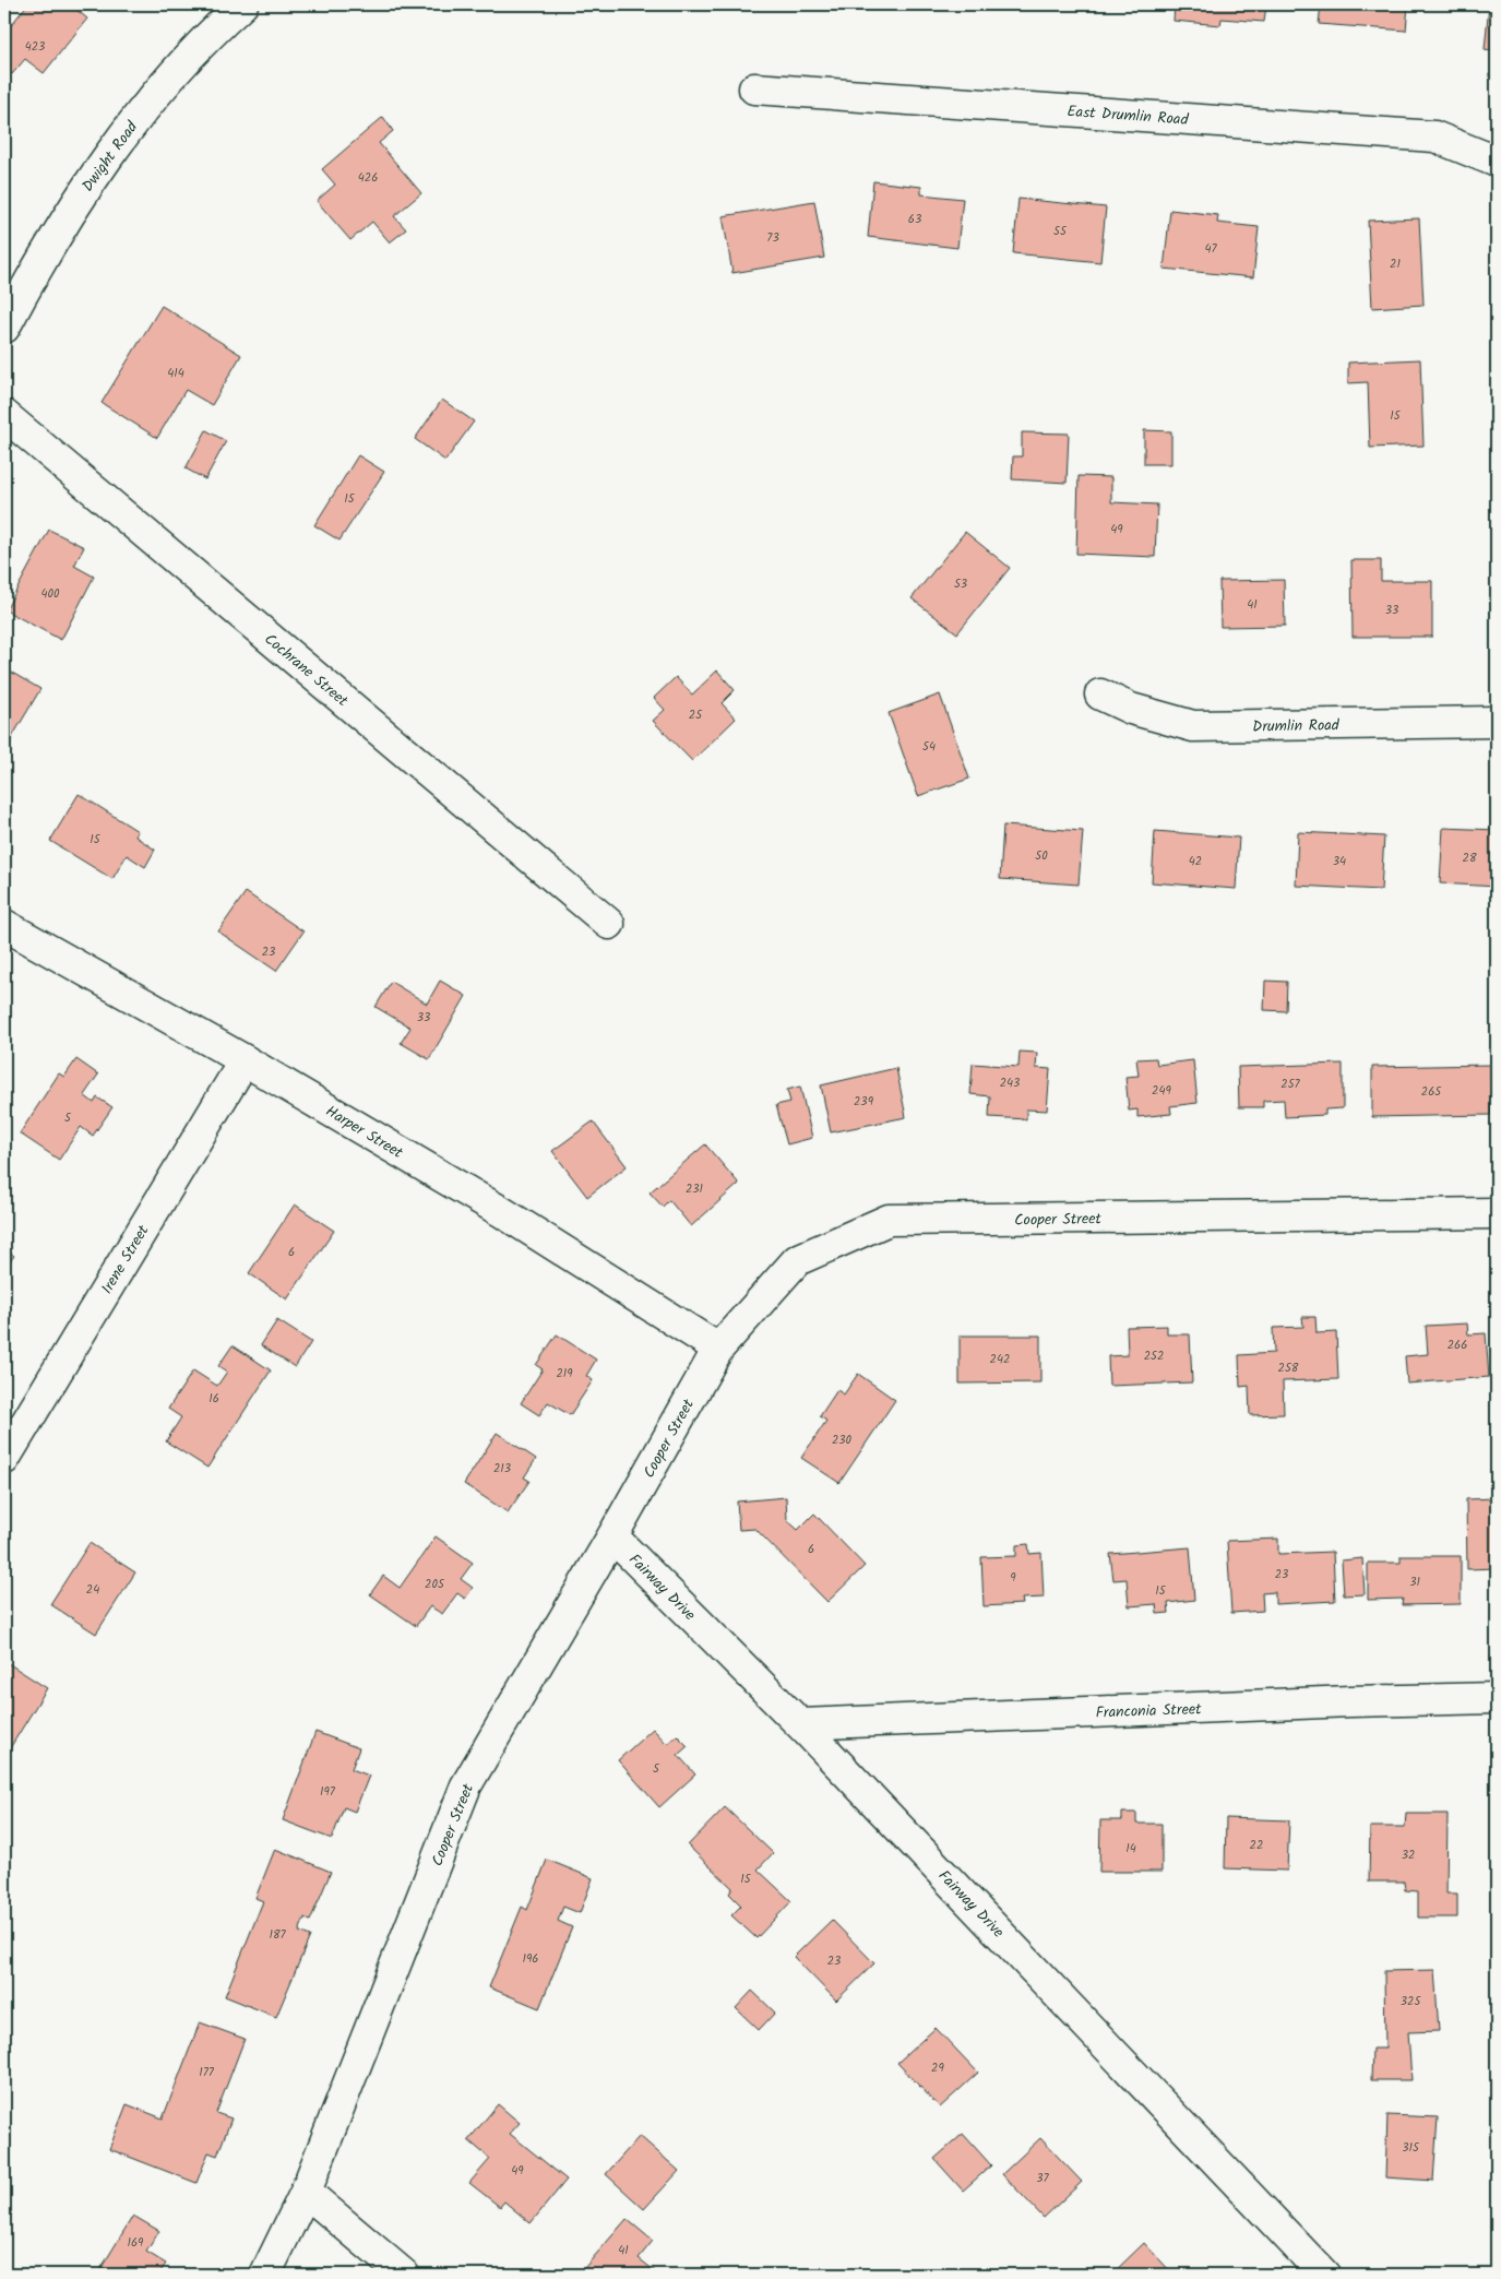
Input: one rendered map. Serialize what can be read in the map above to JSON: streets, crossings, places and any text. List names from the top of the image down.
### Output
{
  "streets": {
    "street": [
      "East Drumlin Road",
      "Dwight Road",
      "Cochrane Street",
      "Drumlin Road",
      "Harper Street",
      "Cooper Street",
      "Irene Street",
      "Fairway Drive",
      "Franconia Street"
    ]
  },
  "crossings": [
    ["Harper Street", "Cooper Street"],
    ["Harper Street", "Irene Street"],
    ["Cooper Street", "Fairway Drive"],
    ["Fairway Drive", "Franconia Street"]
  ],
  "house_numbers": [
    "423",
    "426",
    "63",
    "55",
    "73",
    "47",
    "21",
    "414",
    "15",
    "15",
    "49",
    "53",
    "400",
    "41",
    "33",
    "25",
    "54",
    "15",
    "50",
    "28",
    "42",
    "34",
    "23",
    "33",
    "243",
    "257",
    "249",
    "265",
    "239",
    "5",
    "231",
    "6",
    "266",
    "252",
    "242",
    "258",
    "219",
    "16",
    "230",
    "213",
    "6",
    "23",
    "9",
    "31",
    "205",
    "24",
    "15",
    "5",
    "197",
    "22",
    "14",
    "32",
    "15",
    "187",
    "196",
    "23",
    "325",
    "29",
    "177",
    "315",
    "49",
    "37",
    "169",
    "41"
  ]
}
